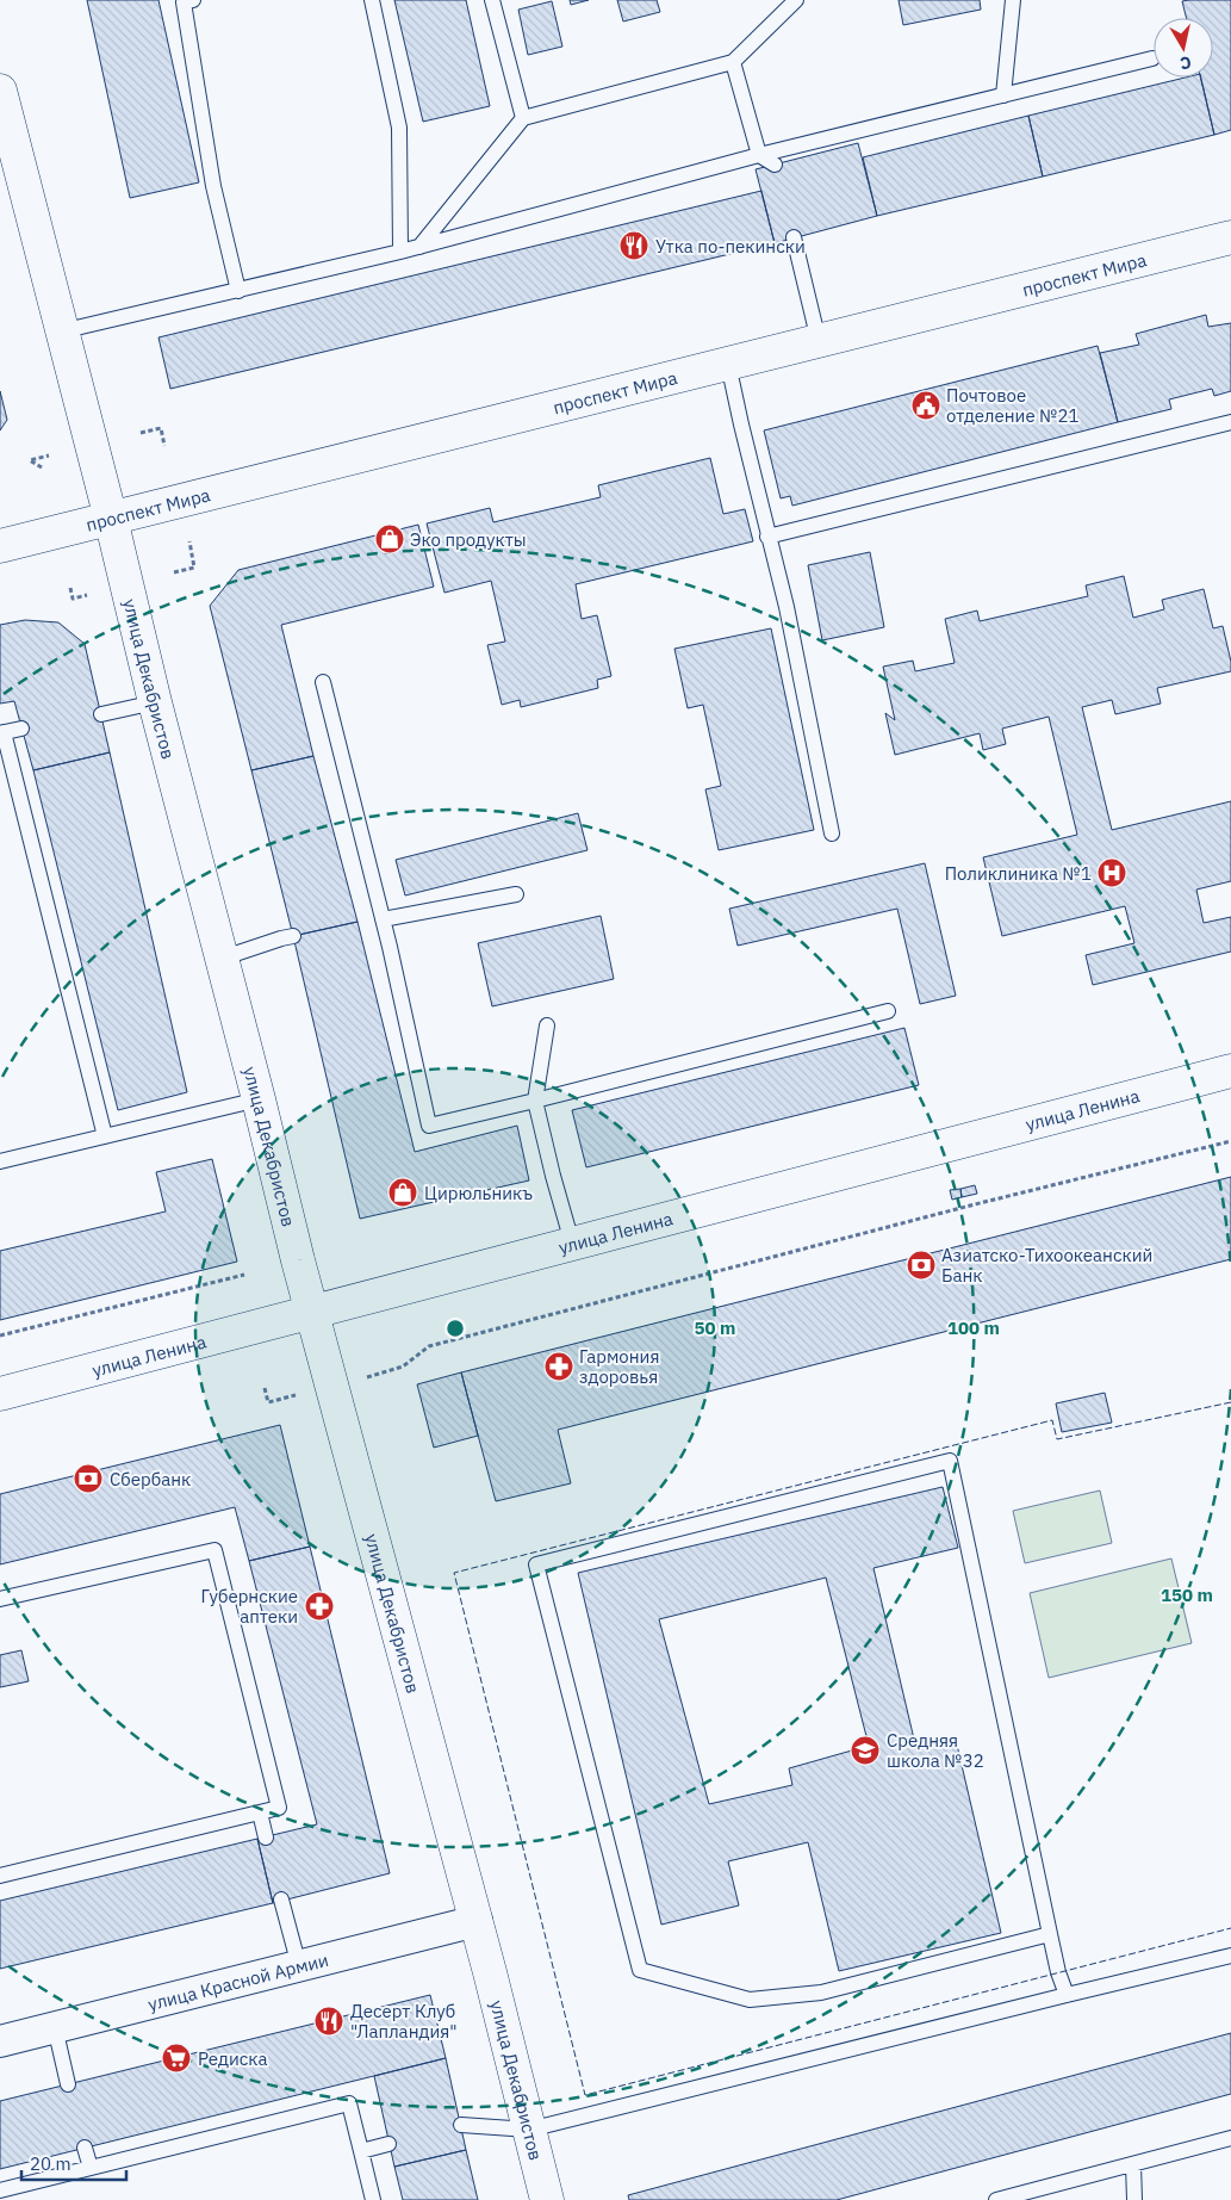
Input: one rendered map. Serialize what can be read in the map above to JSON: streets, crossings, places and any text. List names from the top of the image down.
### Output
{
  "streets": {
    "main road": ["проспект Мира", "улица Декабристов", "улица Ленина"],
    "street": ["улица Красной Армии"]
  },
  "crossings": [
    ["проспект Мира", "улица Декабристов"],
    ["улица Декабристов", "улица Ленина"],
    ["улица Декабристов", "улица Красной Армии"]
  ],
  "places": {
    "restaurant": ["Утка по-пекински", "Десерт Клуб \"Лапландия\""],
    "public building": ["Почтовое отделение №21"],
    "shop": ["Эко продукты", "Цирюльникъ"],
    "hospital": ["Поликлиника №1"],
    "bank": ["Азиатско-Тихоокеанский Банк", "Сбербанк"],
    "pharmacy": ["Гармония здоровья", "Губернские аптеки"],
    "school or university": ["Средняя школа №32"],
    "supermarket": ["Редиска"]
  },
  "scale_bar": "20 m",
  "north": "bottom",
  "rings": ["50 m", "100 m", "150 m"]
}
